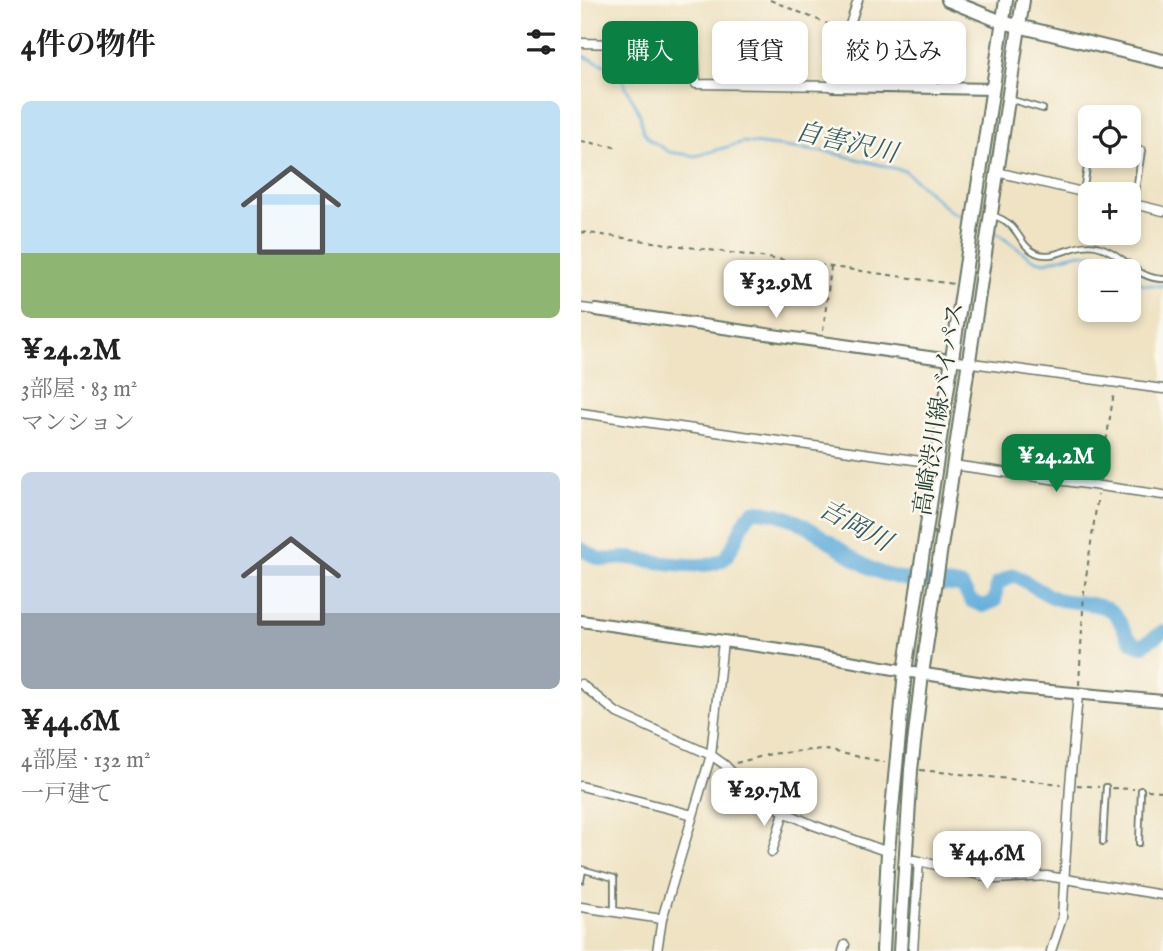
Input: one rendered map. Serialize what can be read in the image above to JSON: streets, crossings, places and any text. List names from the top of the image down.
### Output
{
  "streets": {
    "main road": ["高崎渋川線バイパス"]
  },
  "water": ["自害沢川", "吉岡川"],
  "page": {
    "heading": "4件の物件",
    "chip": ["購入", "賃貸", "絞り込み"],
    "list": [
      {
        "name": "¥24.2M",
        "note": "3部屋 · 83 m² · マンション"
      },
      {
        "name": "¥44.6M",
        "note": "4部屋 · 132 m² · 一戸建て"
      }
    ],
    "map_buttons": ["+", "−"],
    "price": [
      "¥32.9M",
      "¥24.2M",
      "¥29.7M",
      "¥44.6M"
    ]
  }
}
